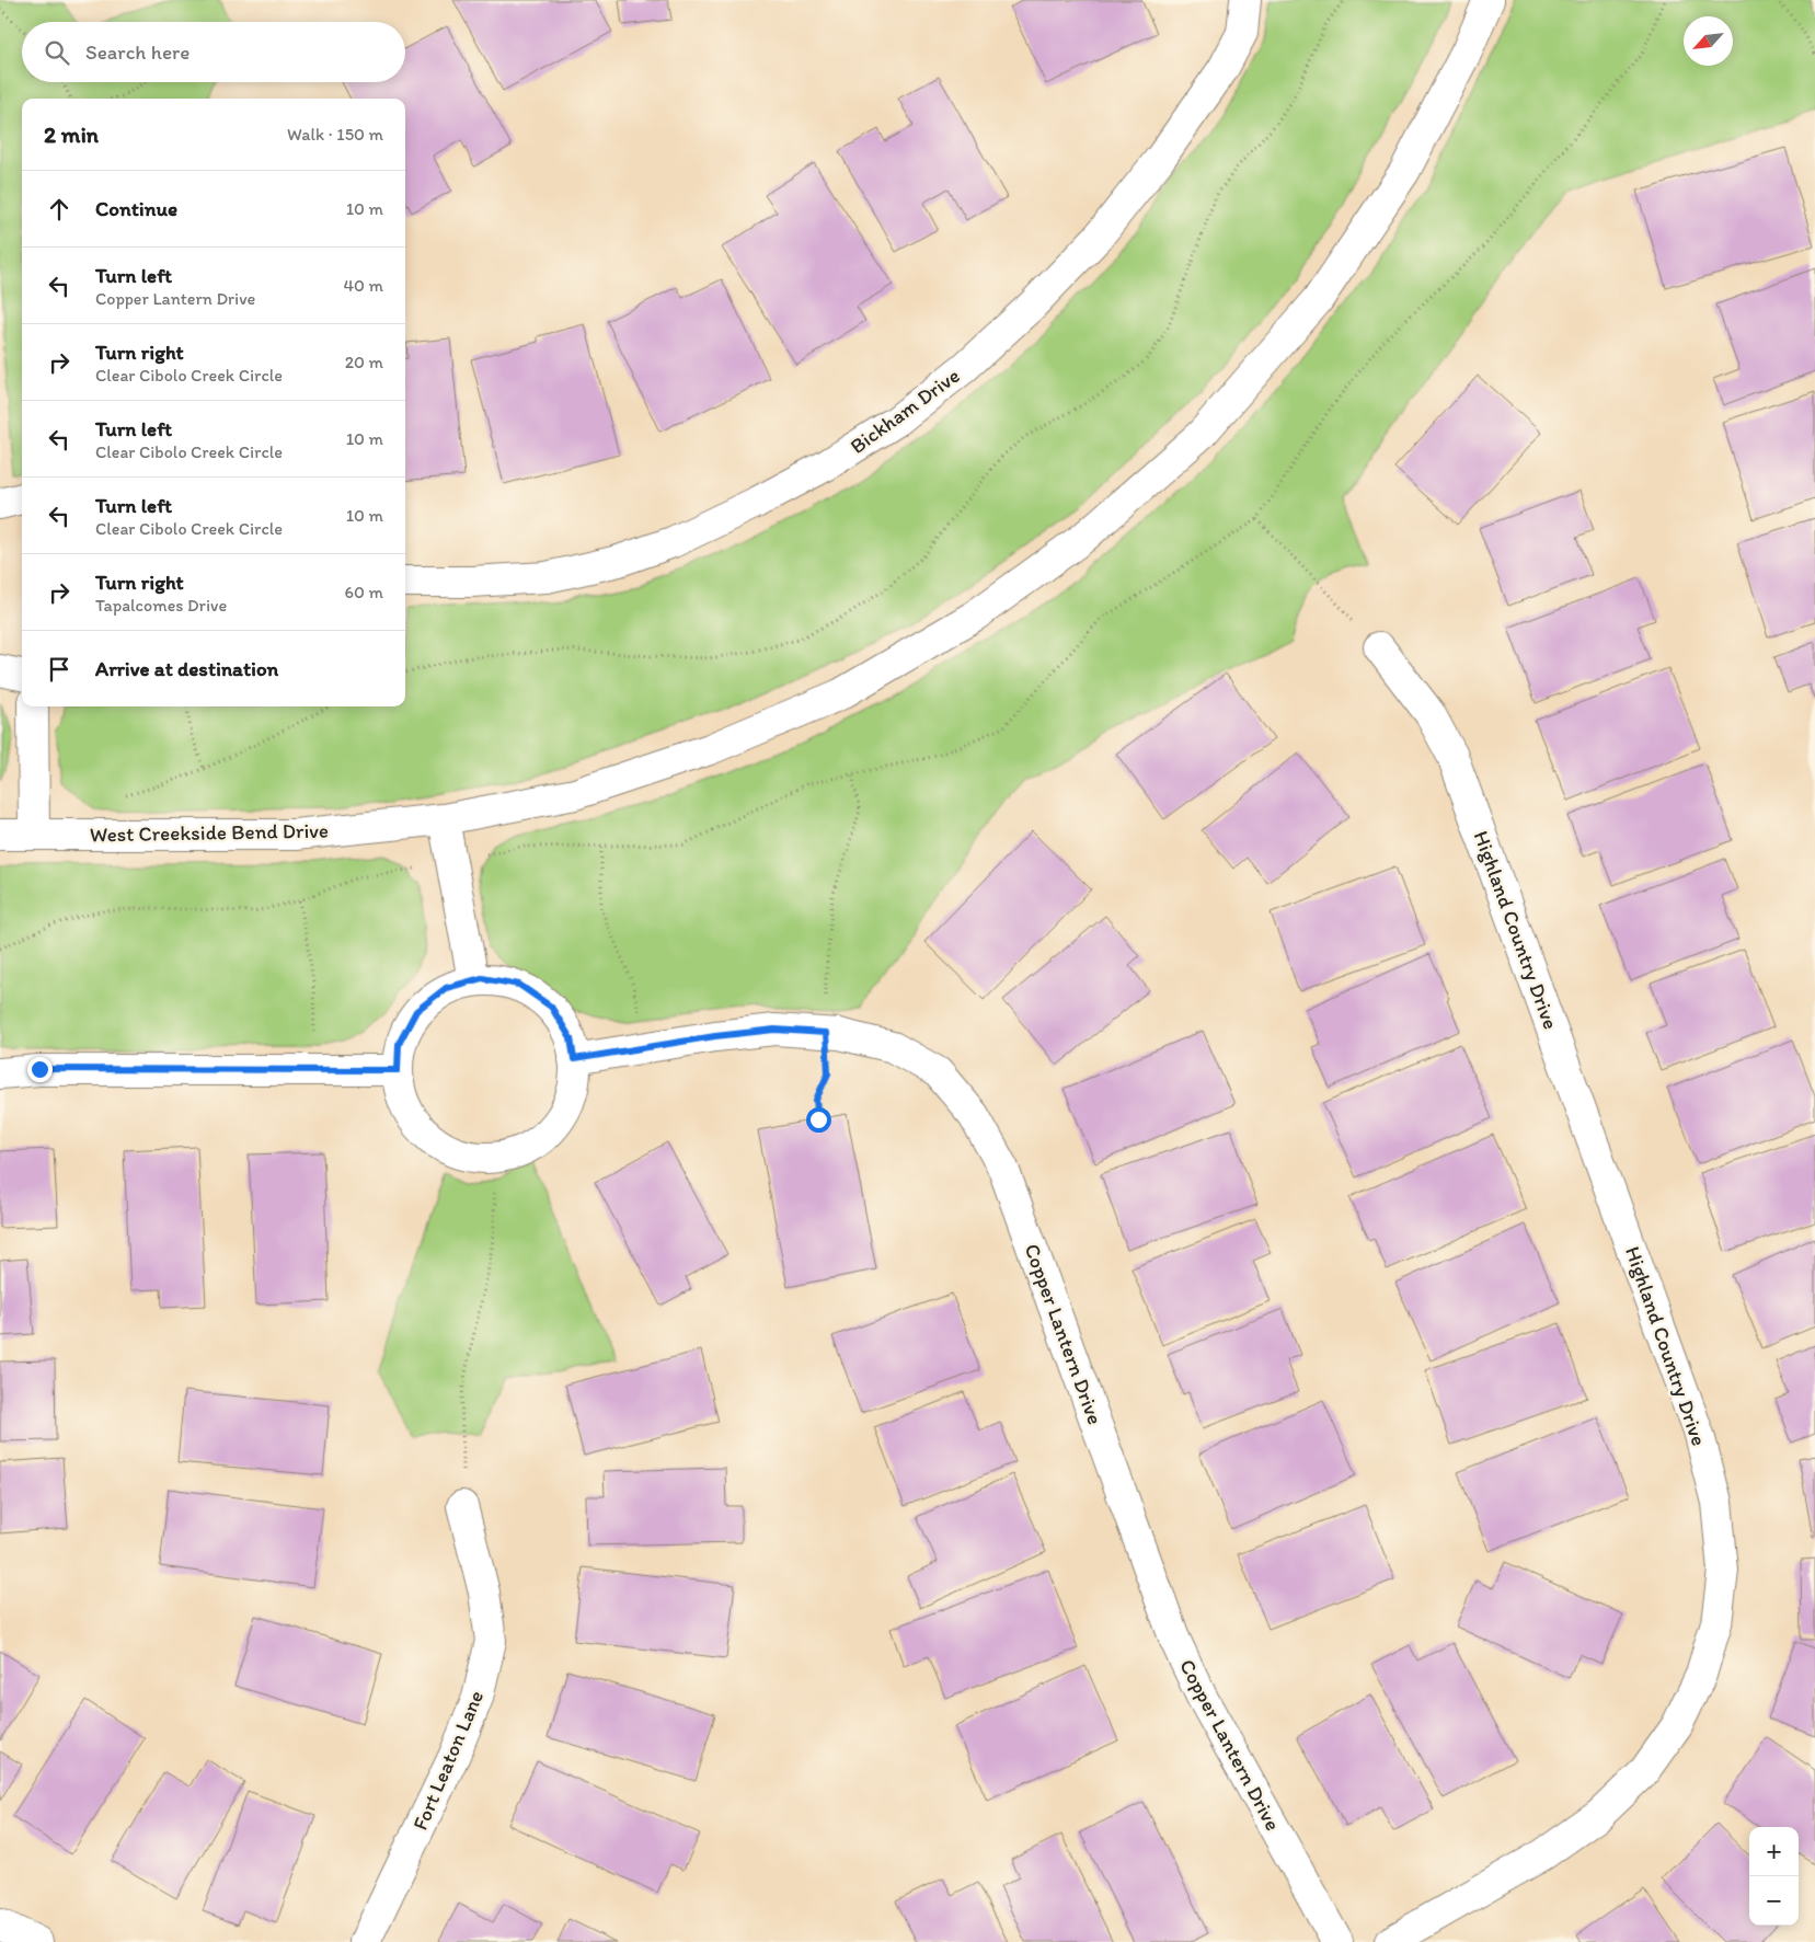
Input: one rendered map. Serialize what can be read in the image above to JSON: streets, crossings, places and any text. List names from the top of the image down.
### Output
{
  "streets": {
    "street": [
      "Bickham Drive",
      "West Creekside Bend Drive",
      "Highland Country Drive",
      "Copper Lantern Drive",
      "Fort Leaton Lane"
    ]
  },
  "north": "bottom left",
  "page": {
    "search": "Search here",
    "heading": ["2 min", "Walk · 150 m"],
    "list": [
      ["Continue", "10 m"],
      ["Turn left", "Copper Lantern Drive", "40 m"],
      ["Turn right", "Clear Cibolo Creek Circle", "20 m"],
      ["Turn left", "Clear Cibolo Creek Circle", "10 m"],
      ["Turn left", "Clear Cibolo Creek Circle", "10 m"],
      ["Turn right", "Tapalcomes Drive", "60 m"],
      "Arrive at destination"
    ],
    "map_buttons": ["+", "−"]
  }
}
